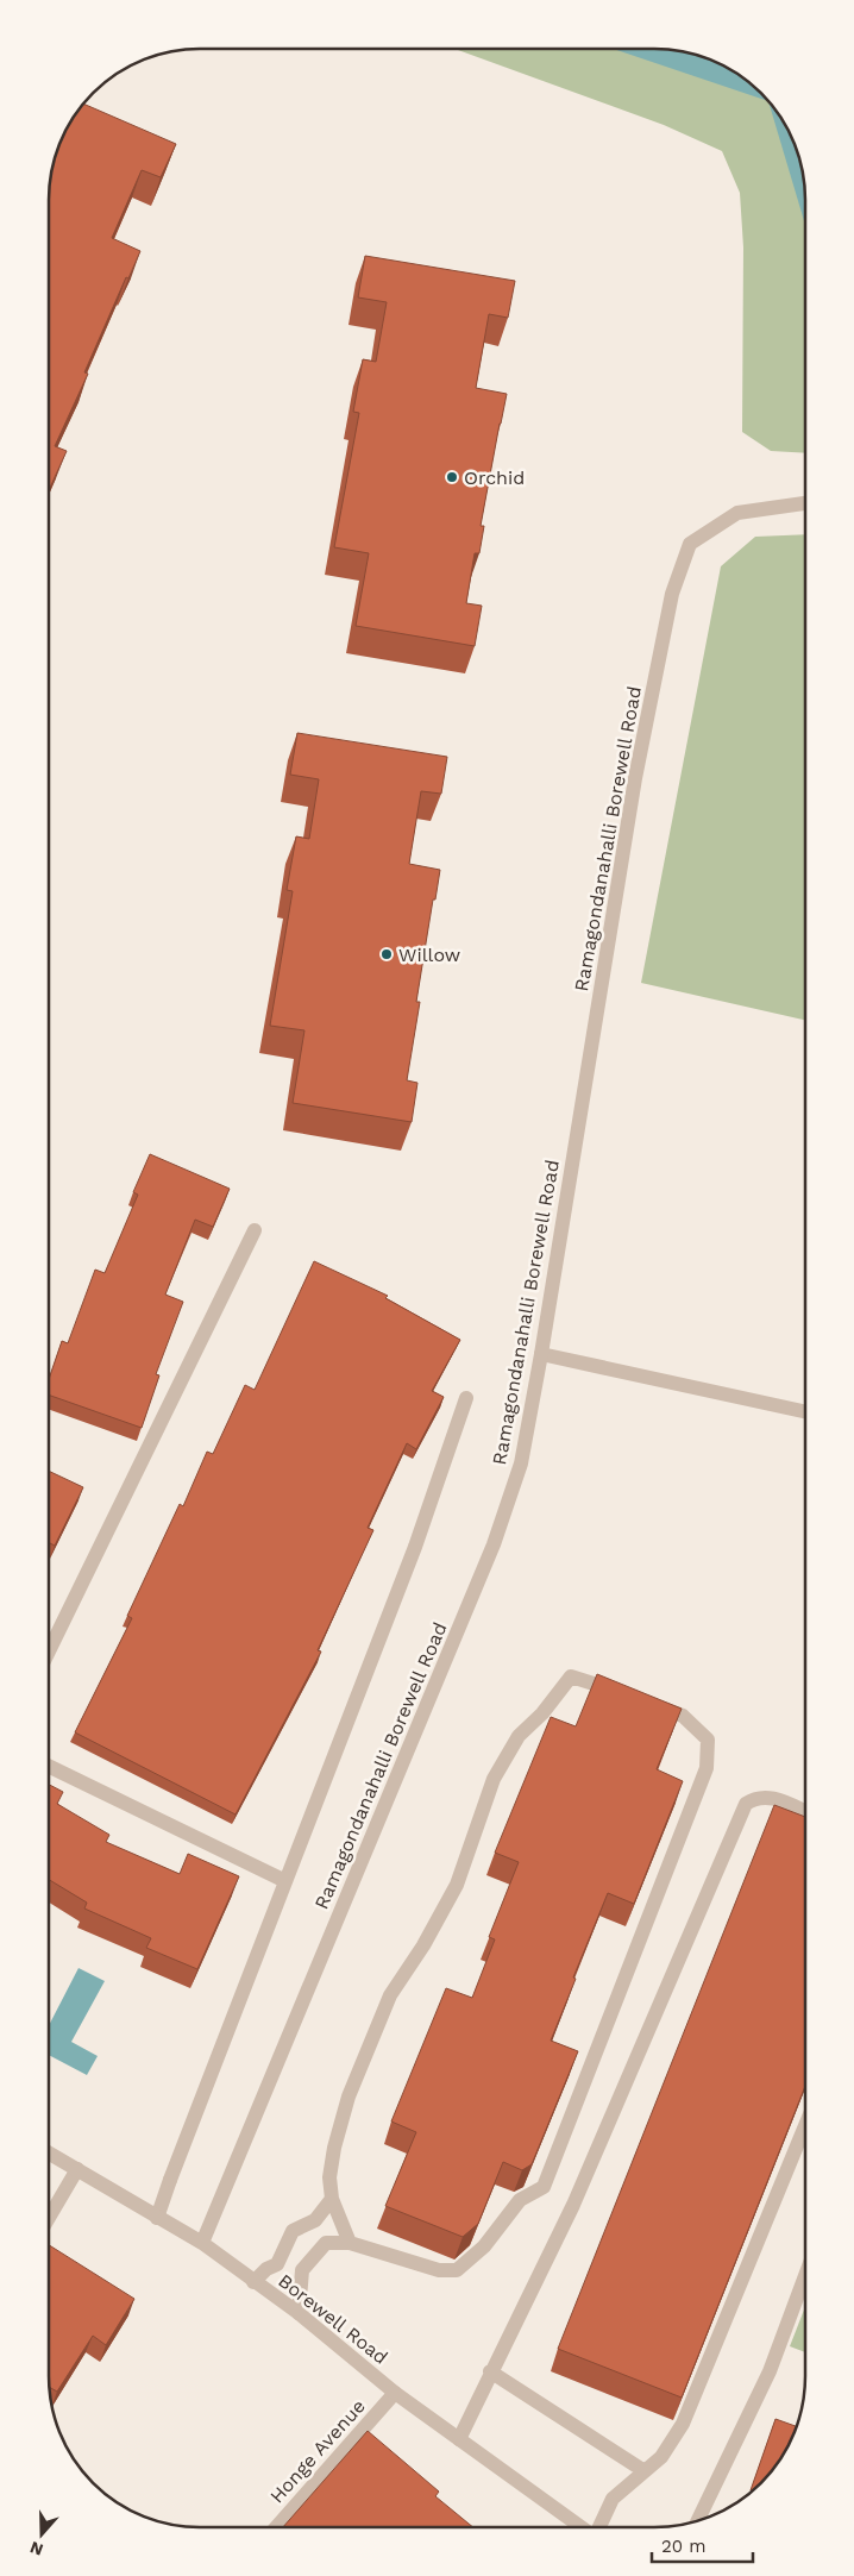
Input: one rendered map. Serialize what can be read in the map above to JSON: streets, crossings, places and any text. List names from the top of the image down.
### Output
{
  "streets": {
    "street": ["Ramagondanahalli Borewell Road", "Borewell Road", "Honge Avenue"]
  },
  "crossings": [
    ["Ramagondanahalli Borewell Road", "Borewell Road"],
    ["Borewell Road", "Honge Avenue"]
  ],
  "places": ["Orchid", "Willow"],
  "scale_bar": "20 m",
  "north": "bottom"
}
